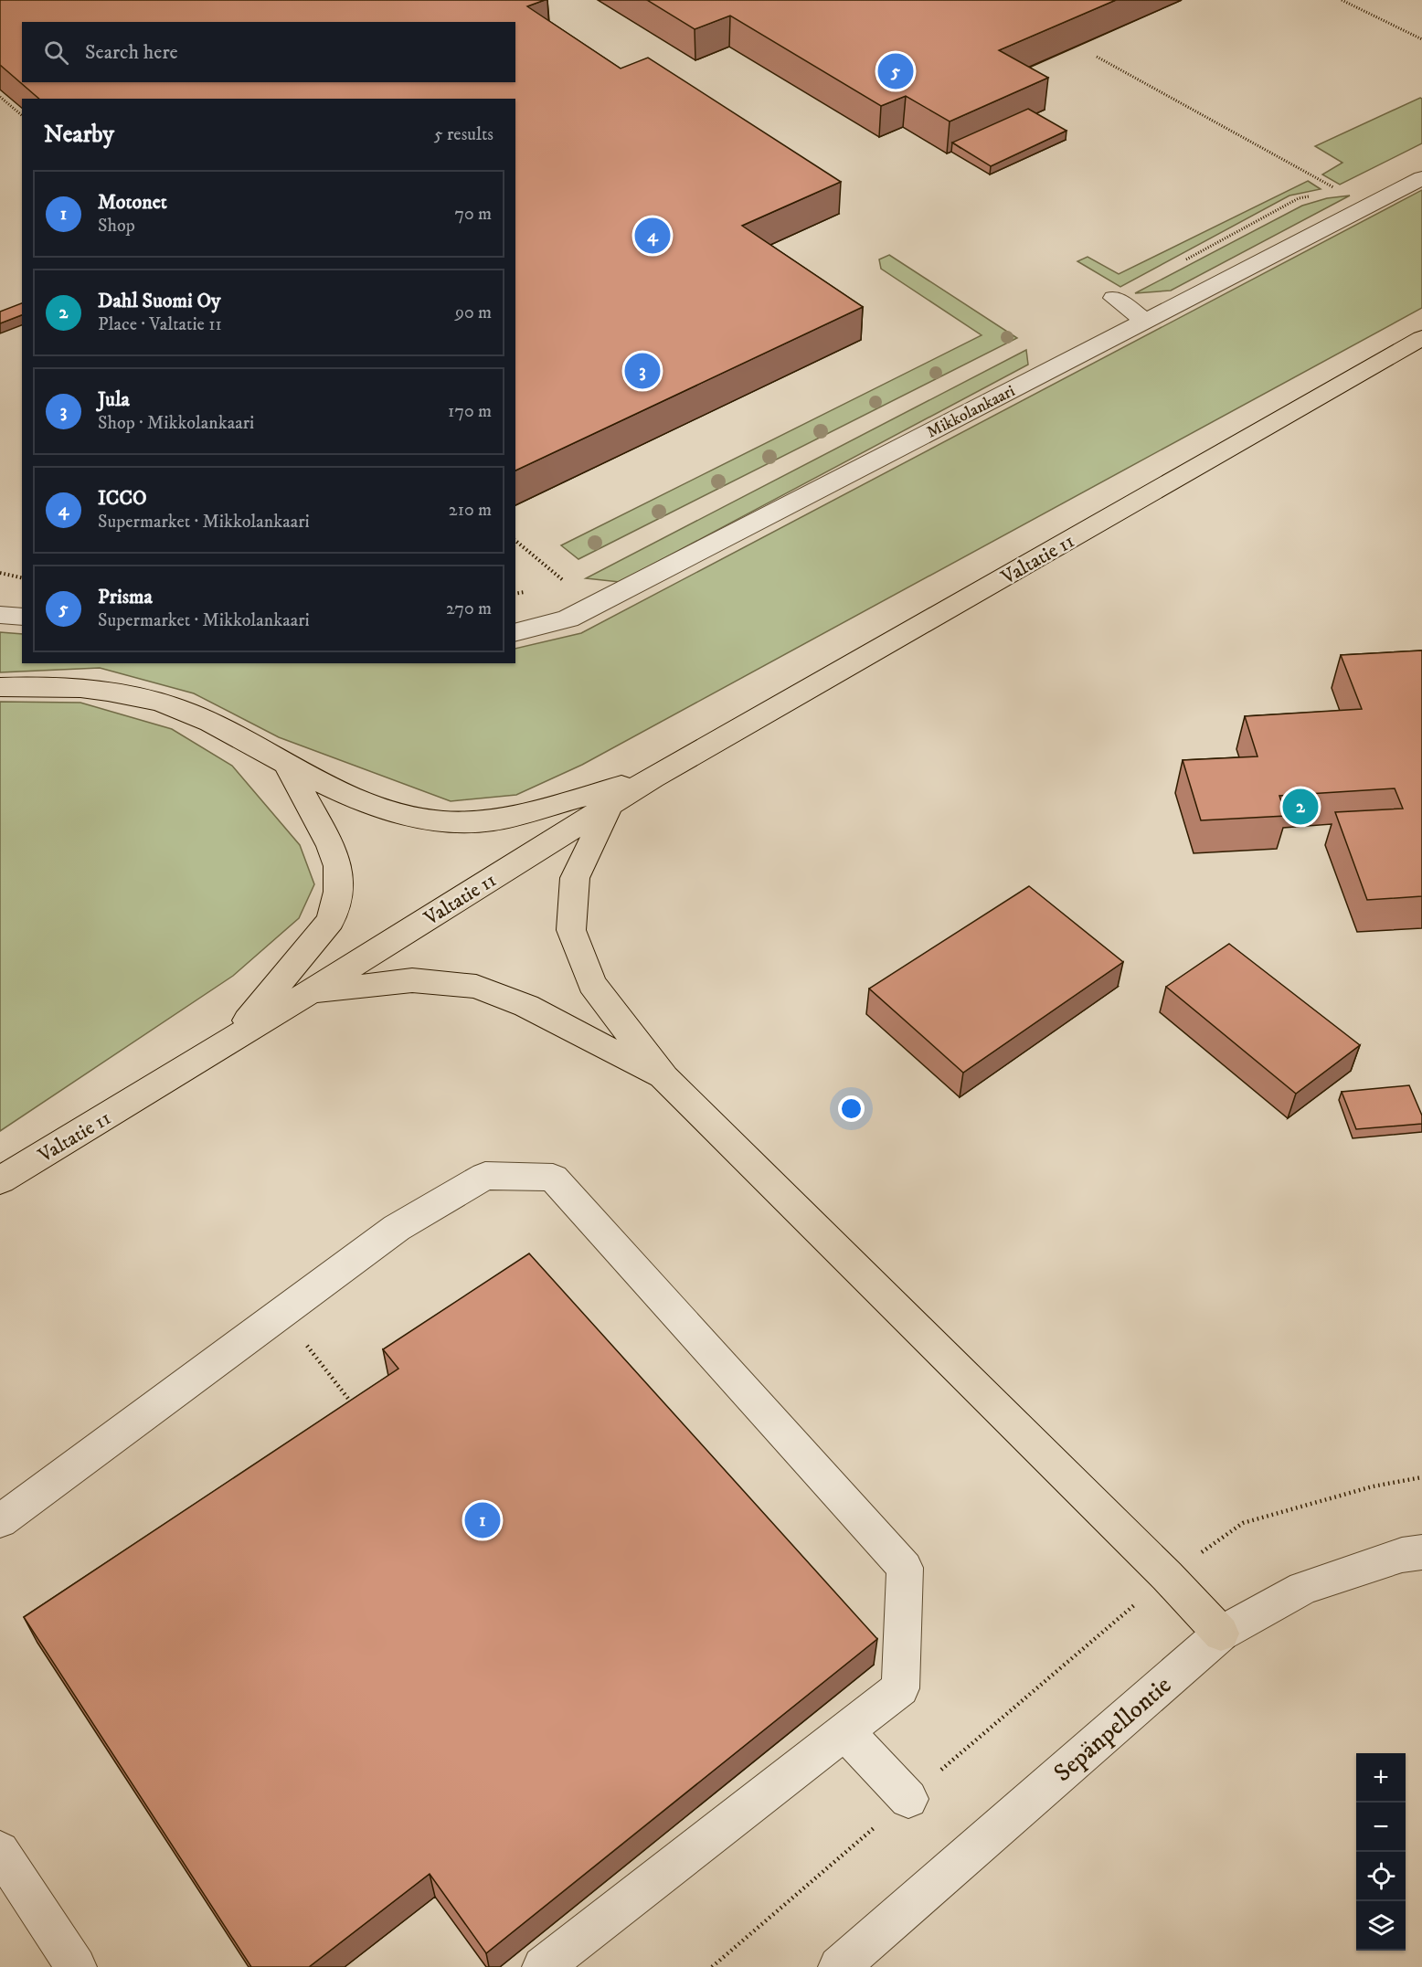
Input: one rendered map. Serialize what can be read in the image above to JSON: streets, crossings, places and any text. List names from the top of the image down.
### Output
{
  "streets": {
    "highway": ["Valtatie 11"],
    "street": ["Mikkolankaari", "Sepänpellontie"]
  },
  "page": {
    "search": "Search here",
    "pins": [
      "5",
      "4",
      "3",
      "2",
      "1"
    ],
    "heading": ["Nearby", "5 results"],
    "list": [
      {
        "mark": "1",
        "name": "Motonet",
        "note": "Shop",
        "value": "70 m"
      },
      {
        "mark": "2",
        "name": "Dahl Suomi Oy",
        "note": "Place · Valtatie 11",
        "value": "90 m"
      },
      {
        "mark": "3",
        "name": "Jula",
        "note": "Shop · Mikkolankaari",
        "value": "170 m"
      },
      {
        "mark": "4",
        "name": "ICCO",
        "note": "Supermarket · Mikkolankaari",
        "value": "210 m"
      },
      {
        "mark": "5",
        "name": "Prisma",
        "note": "Supermarket · Mikkolankaari",
        "value": "270 m"
      }
    ],
    "map_buttons": ["+", "−"]
  }
}
